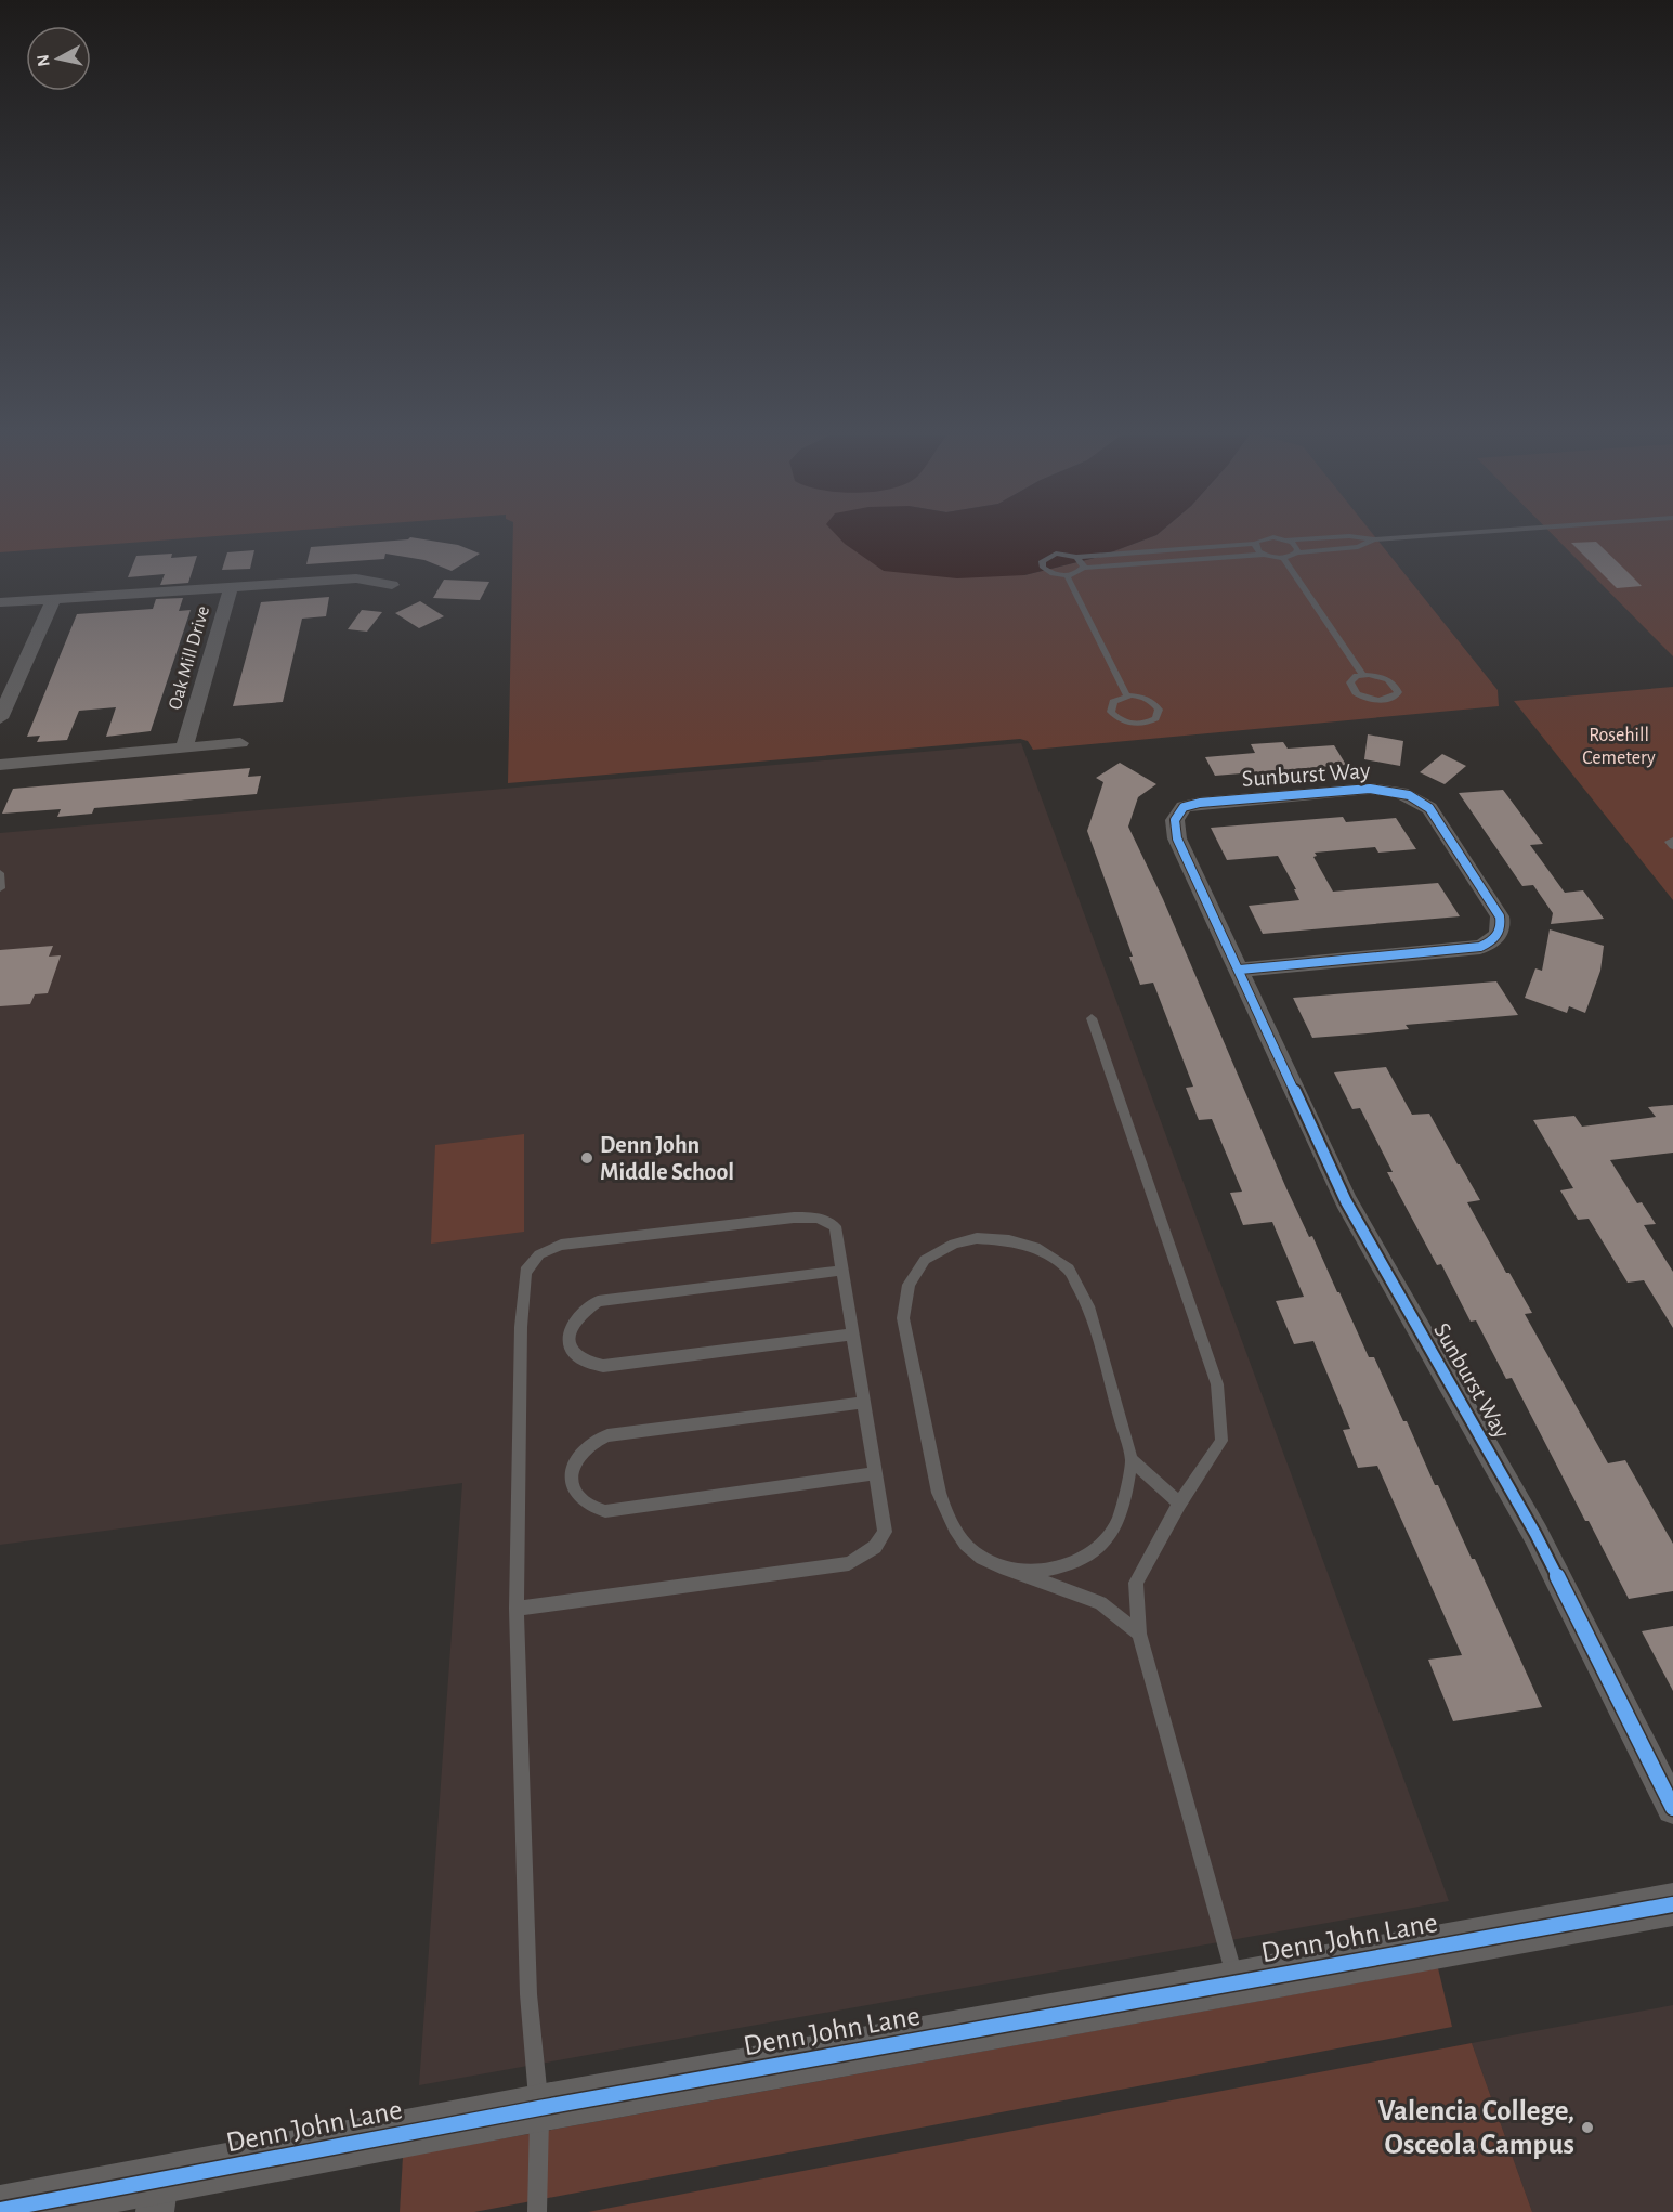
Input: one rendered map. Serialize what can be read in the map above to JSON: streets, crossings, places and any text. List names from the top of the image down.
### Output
{
  "streets": {
    "street": ["Oak Mill Drive", "Sunburst Way", "Denn John Lane"]
  },
  "parks": ["Rosehill Cemetery"],
  "places": ["Denn John Middle School", "Valencia College, Osceola Campus"],
  "north": "left"
}
